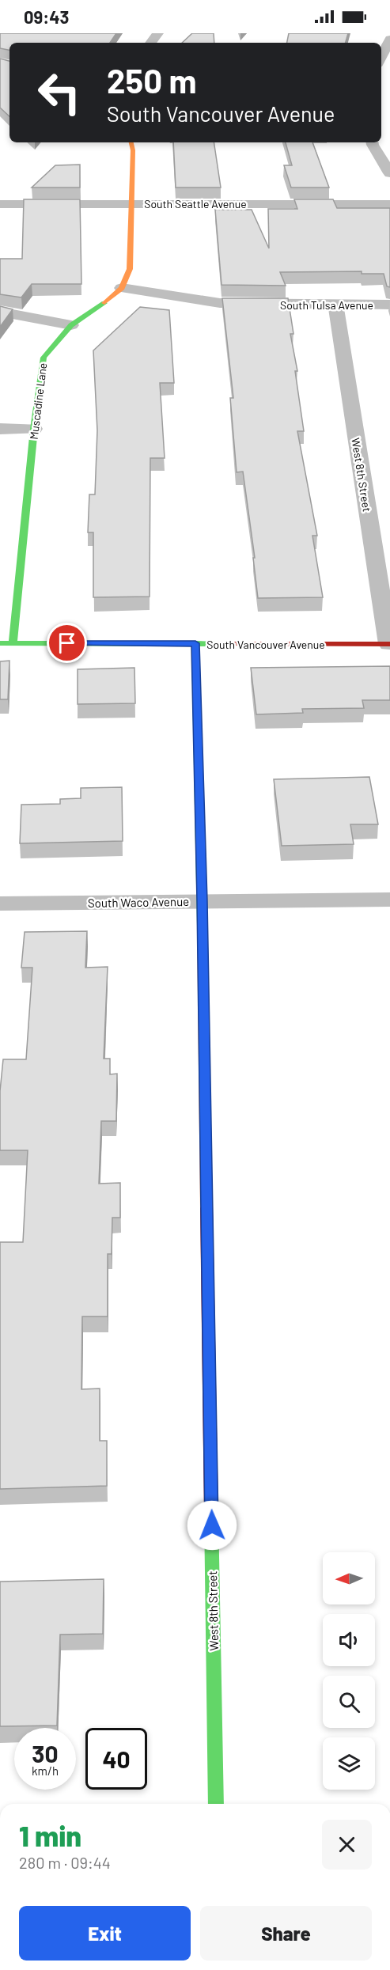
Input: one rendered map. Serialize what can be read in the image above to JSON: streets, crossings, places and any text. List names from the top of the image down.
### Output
{
  "streets": {
    "street": [
      "South Seattle Avenue",
      "South Tulsa Avenue",
      "Muscadine Lane",
      "West 8th Street",
      "South Vancouver Avenue",
      "South Waco Avenue"
    ]
  },
  "crossings": [
    ["South Seattle Avenue", "Muscadine Lane"],
    ["South Tulsa Avenue", "Muscadine Lane"],
    ["South Tulsa Avenue", "West 8th Street"],
    ["Muscadine Lane", "South Vancouver Avenue"],
    ["West 8th Street", "South Vancouver Avenue"],
    ["West 8th Street", "South Waco Avenue"]
  ],
  "north": "left",
  "page": {
    "status": "09:43",
    "turn": ["250 m", "South Vancouver Avenue"],
    "speed": "30 km/h",
    "limit": "40",
    "heading": ["1 min", "280 m · 09:44"],
    "buttons": ["Exit", "Share"]
  }
}
